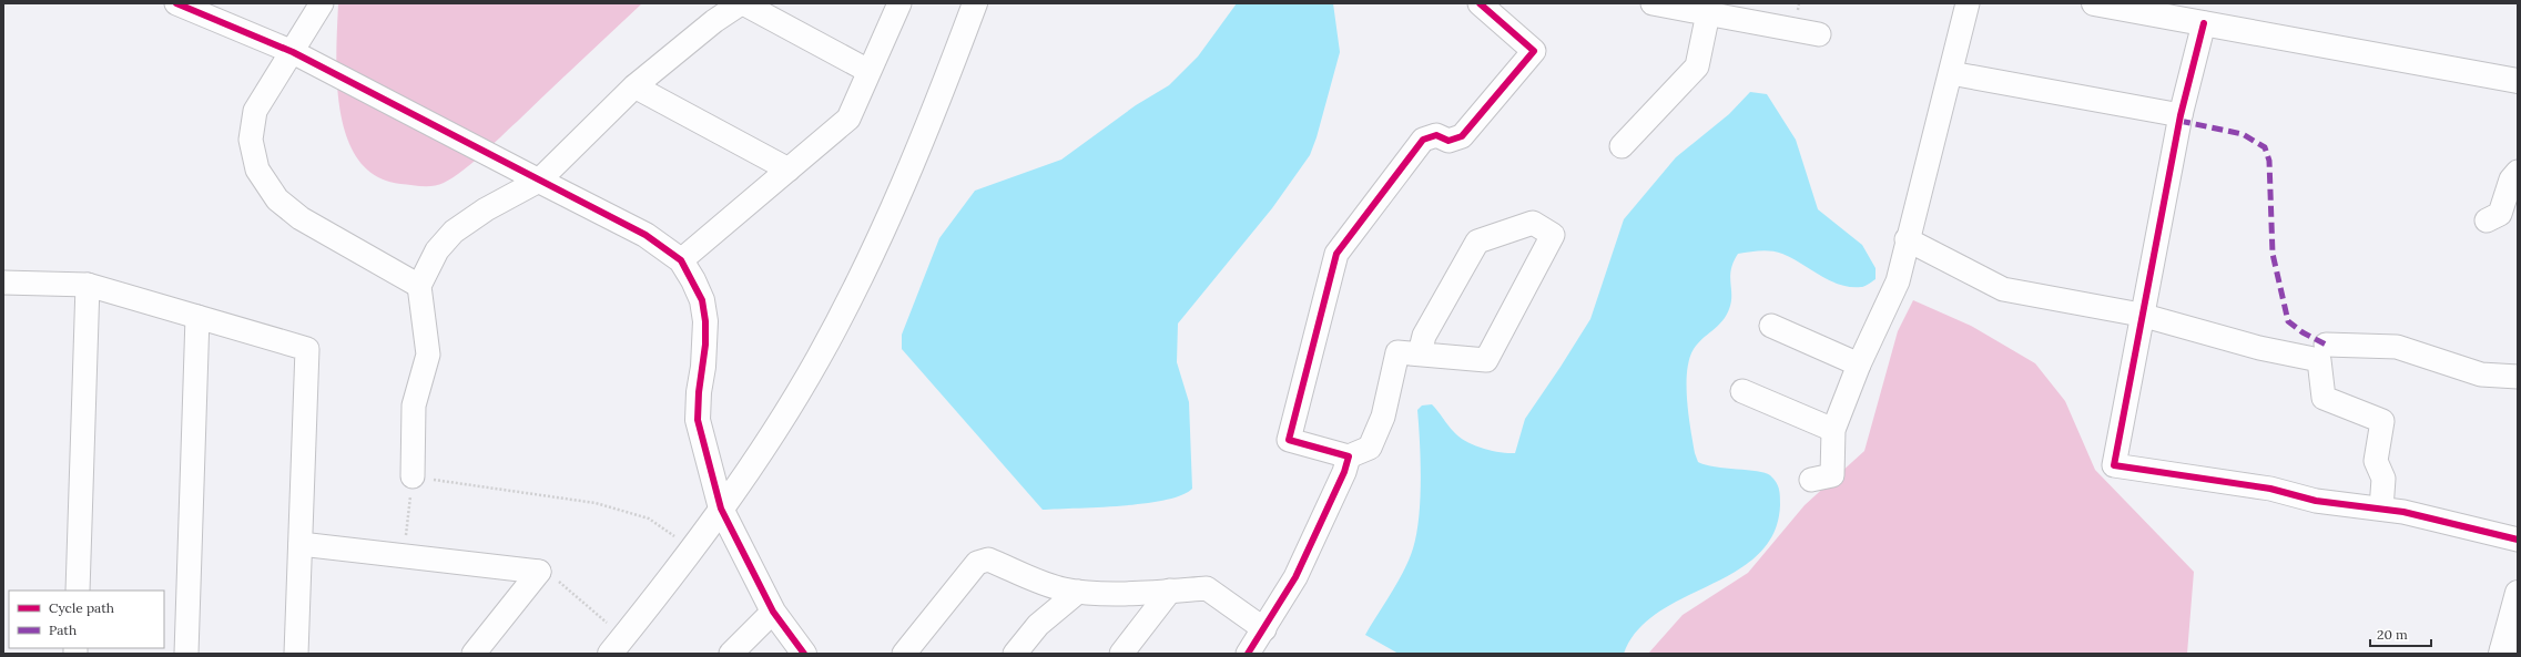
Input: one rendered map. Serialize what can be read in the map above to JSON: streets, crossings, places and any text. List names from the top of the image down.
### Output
{
  "legend": ["Cycle path", "Path"],
  "scale_bar": "20 m"
}
